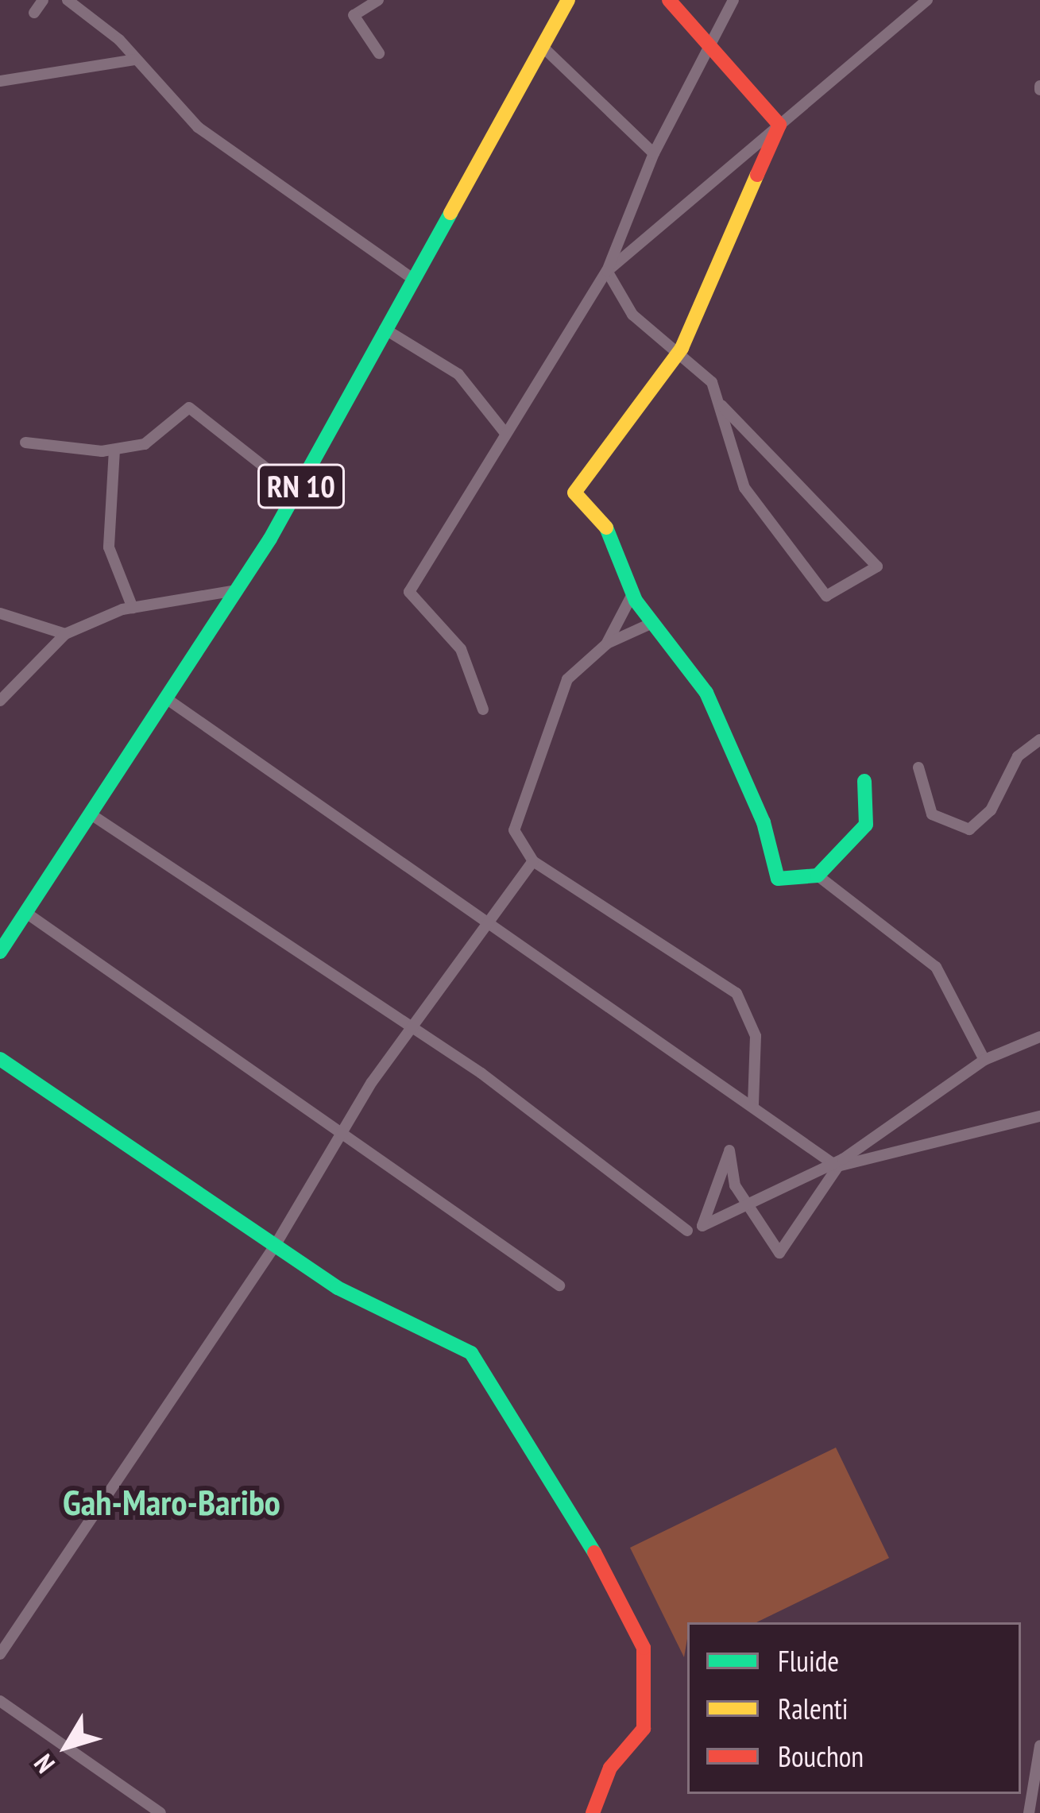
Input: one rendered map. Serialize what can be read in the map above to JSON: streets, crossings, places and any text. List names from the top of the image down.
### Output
{
  "streets": {
    "street": ["RN 10"]
  },
  "districts": ["Gah-Maro-Baribo"],
  "legend": ["Fluide", "Ralenti", "Bouchon"],
  "north": "bottom left"
}
